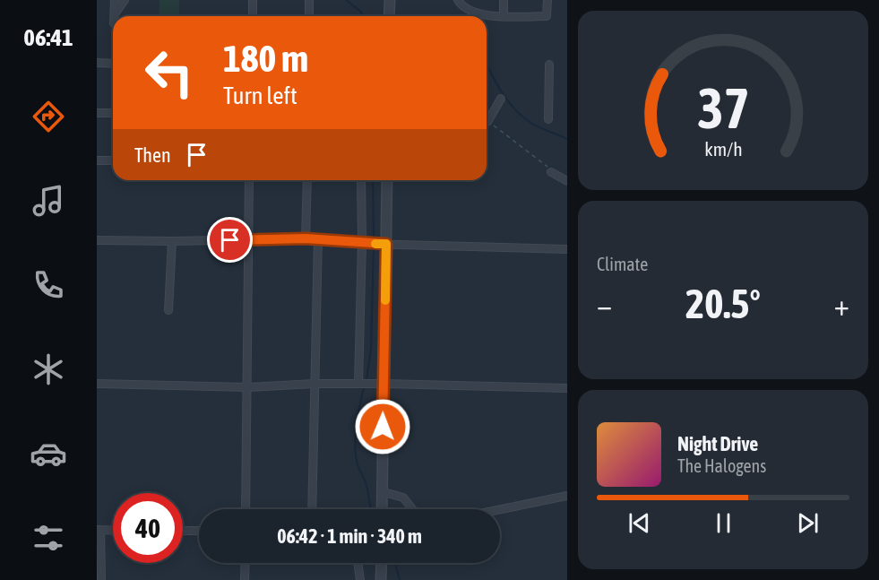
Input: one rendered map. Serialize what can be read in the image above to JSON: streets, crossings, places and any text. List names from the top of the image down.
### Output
{
  "page": {
    "tabs": "06:41",
    "turn": ["180 m", "Turn left"],
    "then": "Then",
    "tile": "Climate",
    "heat": ["−", "20.5°", "+"],
    "song": ["Night Drive", "The Halogens"],
    "limit": "40",
    "trip": "06:42 · 1 min · 340 m",
    "gauge": ["37", "km/h"]
  }
}
